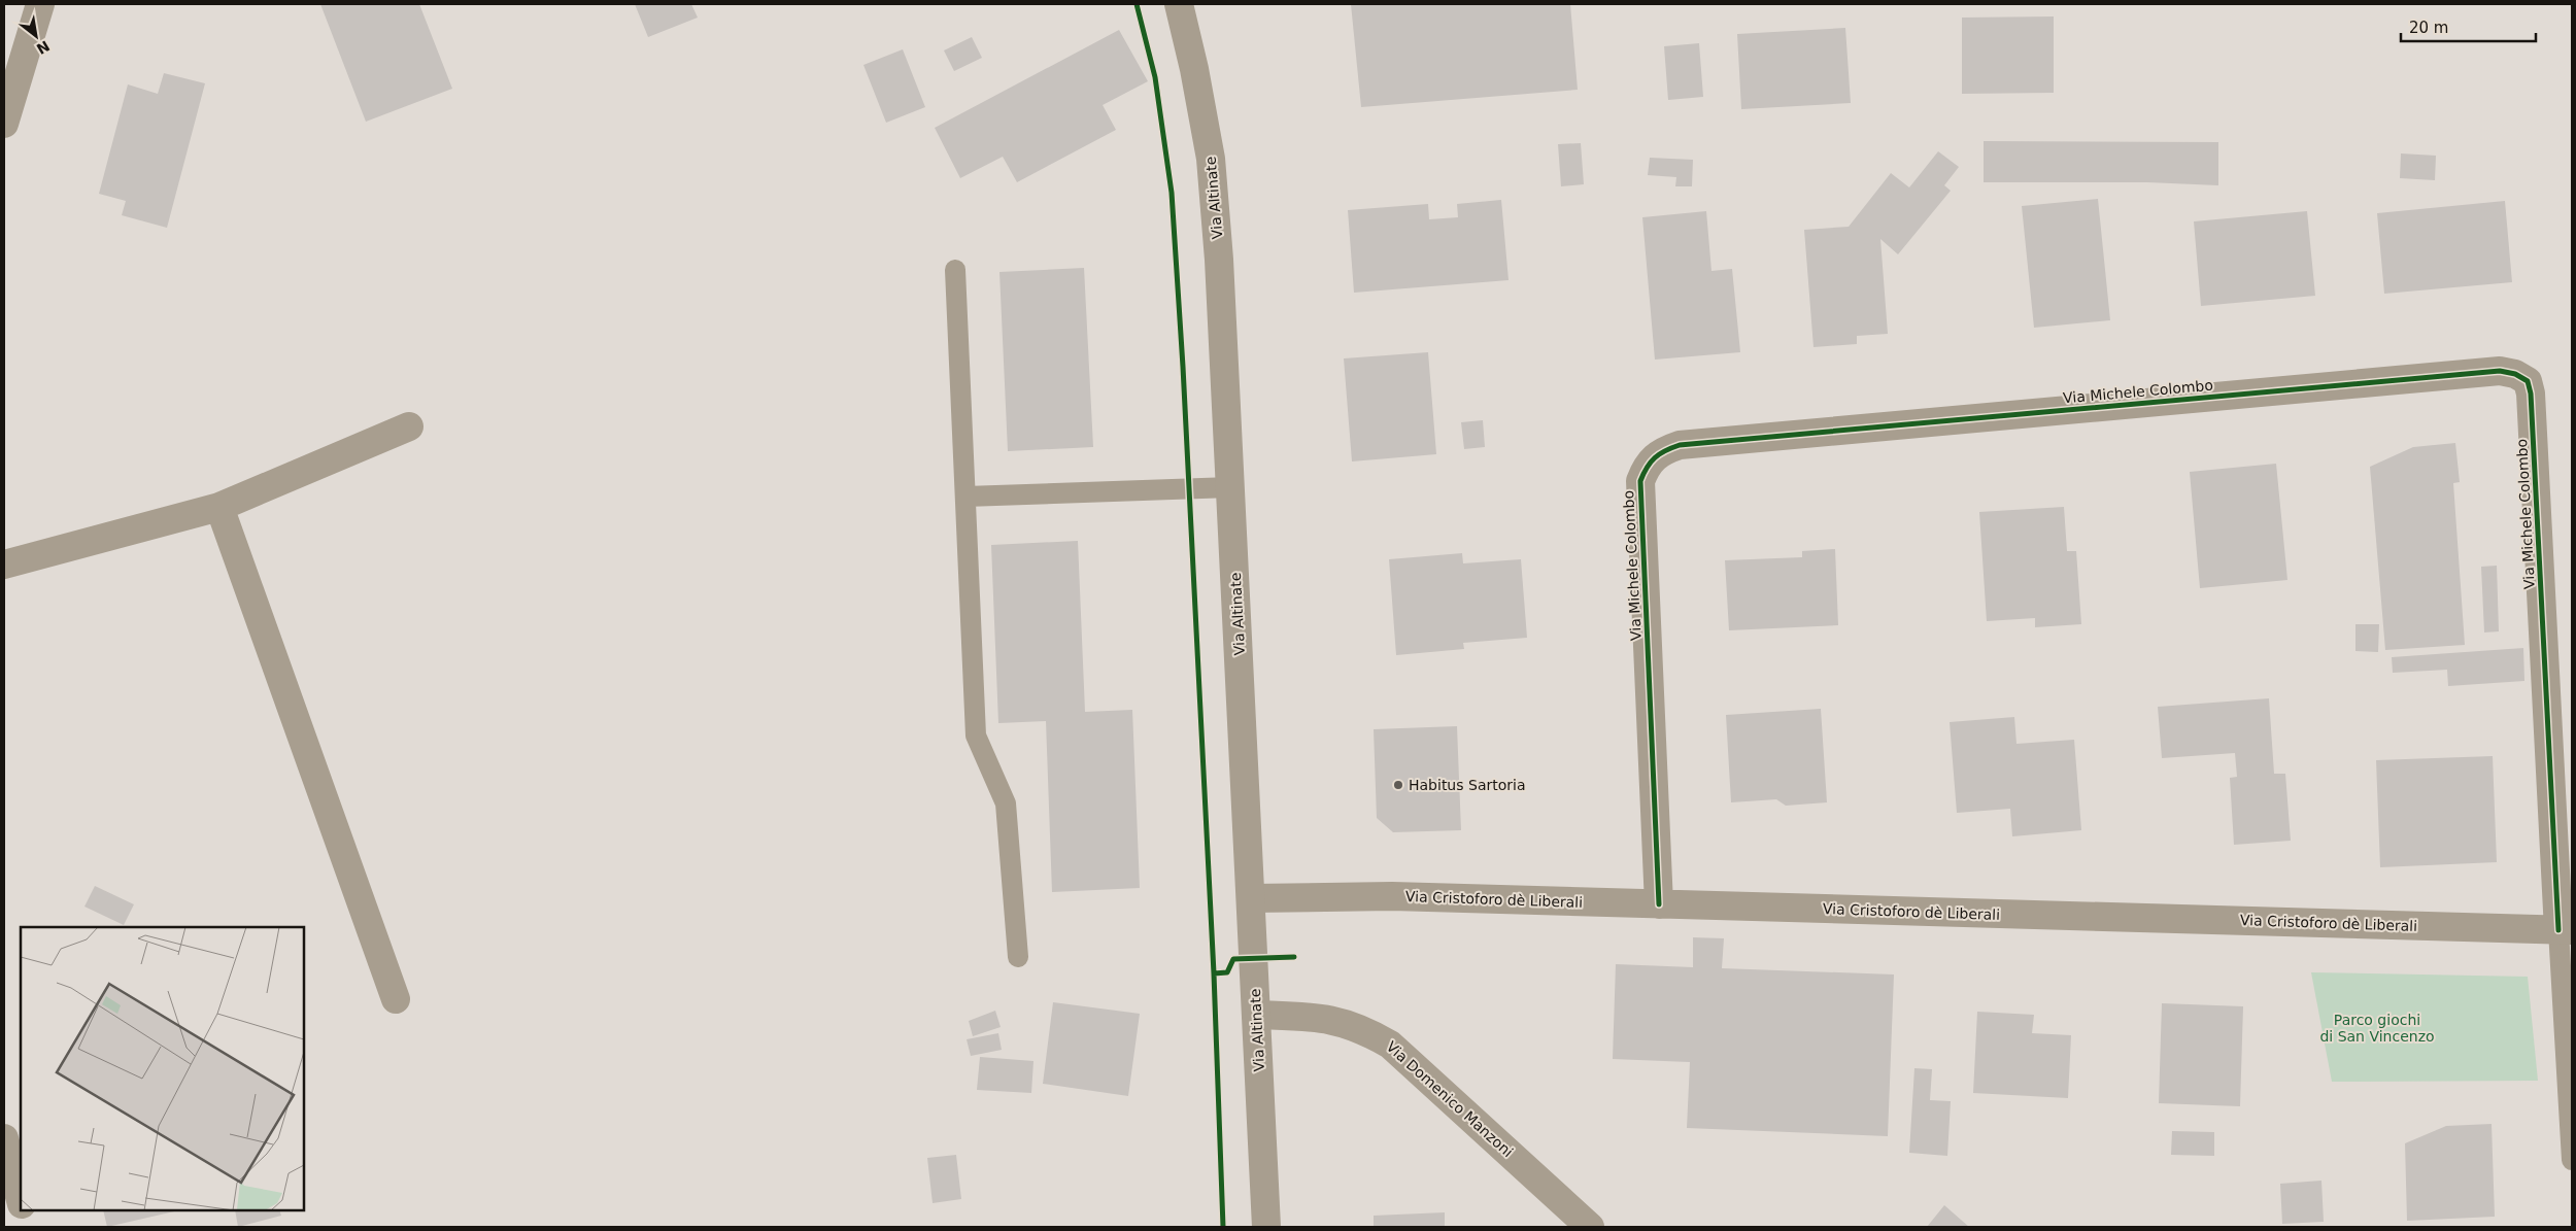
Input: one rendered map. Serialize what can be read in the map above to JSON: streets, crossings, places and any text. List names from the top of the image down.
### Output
{
  "streets": {
    "street": [
      "Via Altinate",
      "Via Michele Colombo",
      "Via Cristoforo dè Liberali",
      "Via Domenico Manzoni"
    ]
  },
  "crossings": [
    ["Via Altinate", "Via Cristoforo dè Liberali"],
    ["Via Altinate", "Via Domenico Manzoni"],
    ["Via Michele Colombo", "Via Cristoforo dè Liberali"]
  ],
  "parks": ["Parco giochi di San Vincenzo"],
  "places": ["Habitus Sartoria"],
  "scale_bar": "20 m",
  "north": "bottom right"
}
